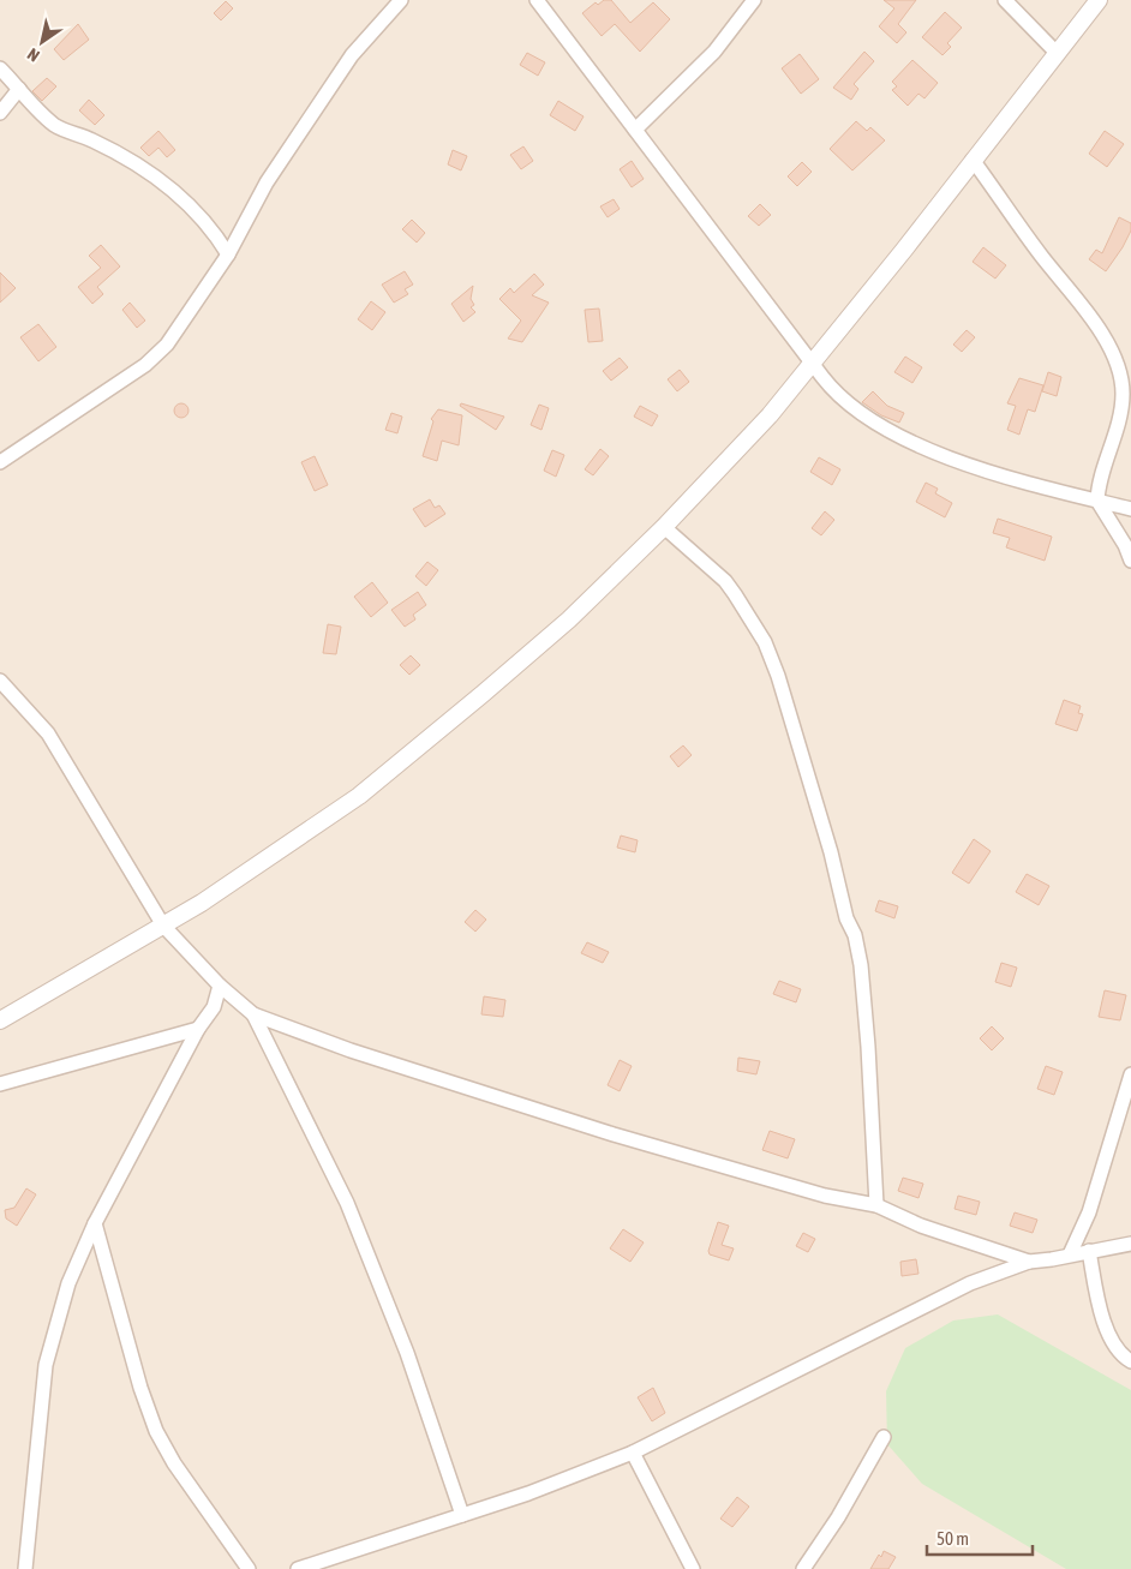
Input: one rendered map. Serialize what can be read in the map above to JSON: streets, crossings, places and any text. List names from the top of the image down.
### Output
{
  "scale_bar": "50 m",
  "north": "bottom left"
}
